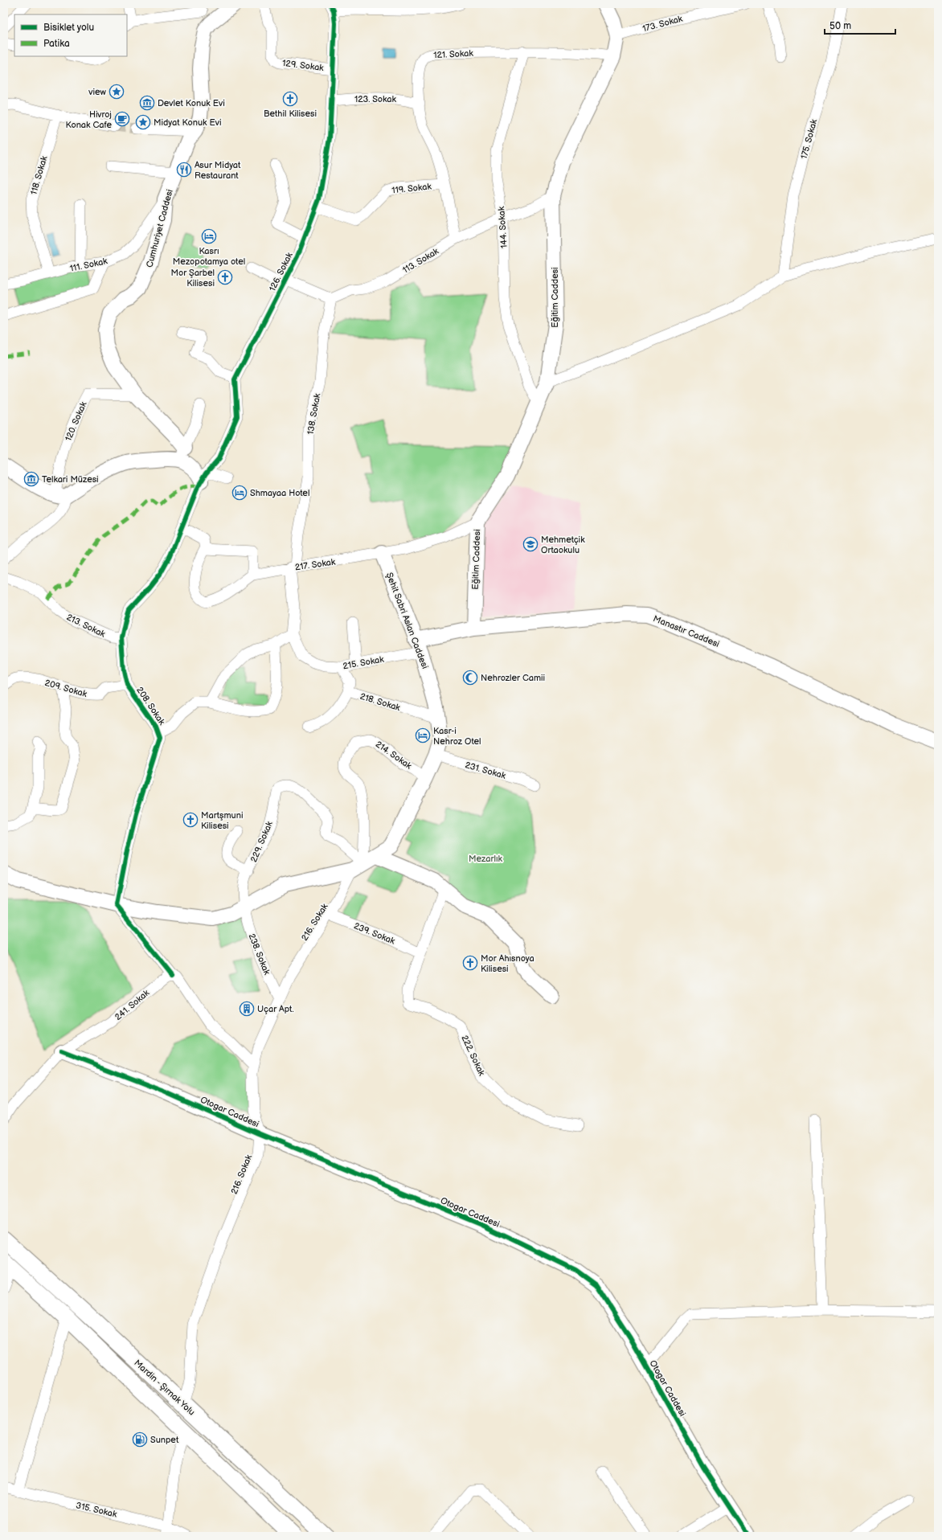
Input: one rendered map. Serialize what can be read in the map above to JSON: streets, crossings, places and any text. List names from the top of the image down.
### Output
{
  "streets": {
    "main road": ["Mardin - Şırnak Yolu"],
    "street": [
      "173. Sokak",
      "121. Sokak",
      "129. Sokak",
      "123. Sokak",
      "175. Sokak",
      "118. Sokak",
      "119. Sokak",
      "144. Sokak",
      "Cumhuriyet Caddesi",
      "113. Sokak",
      "111. Sokak",
      "126. Sokak",
      "Eğitim Caddesi",
      "138. Sokak",
      "120. Sokak",
      "217. Sokak",
      "Şehit Sabri Aslan Caddesi",
      "213. Sokak",
      "Manastır Caddesi",
      "215. Sokak",
      "209. Sokak",
      "218. Sokak",
      "208. Sokak",
      "214. Sokak",
      "231. Sokak",
      "229. Sokak",
      "216. Sokak",
      "239. Sokak",
      "238. Sokak",
      "241. Sokak",
      "222. Sokak",
      "Otogar Caddesi",
      "315. Sokak"
    ]
  },
  "crossings": [
    ["173. Sokak", "Eğitim Caddesi"],
    ["121. Sokak", "123. Sokak"],
    ["121. Sokak", "119. Sokak"],
    ["121. Sokak", "144. Sokak"],
    ["121. Sokak", "113. Sokak"],
    ["121. Sokak", "Eğitim Caddesi"],
    ["129. Sokak", "126. Sokak"],
    ["123. Sokak", "126. Sokak"],
    ["118. Sokak", "111. Sokak"],
    ["119. Sokak", "126. Sokak"],
    ["144. Sokak", "113. Sokak"],
    ["144. Sokak", "Eğitim Caddesi"],
    ["Cumhuriyet Caddesi", "111. Sokak"],
    ["Cumhuriyet Caddesi", "120. Sokak"],
    ["113. Sokak", "Eğitim Caddesi"],
    ["113. Sokak", "138. Sokak"],
    ["126. Sokak", "208. Sokak"],
    ["Eğitim Caddesi", "217. Sokak"],
    ["Eğitim Caddesi", "Manastır Caddesi"],
    ["138. Sokak", "217. Sokak"],
    ["138. Sokak", "215. Sokak"],
    ["217. Sokak", "Şehit Sabri Aslan Caddesi"],
    ["217. Sokak", "215. Sokak"],
    ["Şehit Sabri Aslan Caddesi", "Manastır Caddesi"],
    ["Şehit Sabri Aslan Caddesi", "215. Sokak"],
    ["Şehit Sabri Aslan Caddesi", "218. Sokak"],
    ["Şehit Sabri Aslan Caddesi", "208. Sokak"],
    ["Şehit Sabri Aslan Caddesi", "214. Sokak"],
    ["Şehit Sabri Aslan Caddesi", "231. Sokak"],
    ["Şehit Sabri Aslan Caddesi", "229. Sokak"],
    ["Şehit Sabri Aslan Caddesi", "216. Sokak"],
    ["Şehit Sabri Aslan Caddesi", "238. Sokak"],
    ["213. Sokak", "208. Sokak"],
    ["Manastır Caddesi", "215. Sokak"],
    ["209. Sokak", "208. Sokak"],
    ["214. Sokak", "229. Sokak"],
    ["214. Sokak", "216. Sokak"],
    ["229. Sokak", "216. Sokak"],
    ["229. Sokak", "238. Sokak"],
    ["216. Sokak", "239. Sokak"],
    ["216. Sokak", "238. Sokak"],
    ["216. Sokak", "Otogar Caddesi"],
    ["216. Sokak", "Mardin - Şırnak Yolu"],
    ["239. Sokak", "222. Sokak"],
    ["241. Sokak", "Otogar Caddesi"]
  ],
  "parks": ["Mezarlık"],
  "places": {
    "place": ["view", "Midyat Konuk Evi"],
    "church": [
      "Bethil Kilisesi",
      "Mor Şarbel Kilisesi",
      "Martşmuni Kilisesi",
      "Mor Ahısnoya Kilisesi"
    ],
    "museum": ["Devlet Konuk Evi", "Telkari Müzesi"],
    "cafe": ["Hivroj Konak Cafe"],
    "restaurant": ["Asur Midyat Restaurant"],
    "hotel": ["Kasrı Mezopotamya otel", "Shmayaa Hotel", "Kasr-i Nehroz Otel"],
    "school or university": ["Mehmetçik Ortaokulu"],
    "mosque": ["Nehrozler Camii"],
    "building": ["Uçar Apt."],
    "fuel station": ["Sunpet"]
  },
  "legend": ["Bisiklet yolu", "Patika"],
  "scale_bar": "50 m"
}
